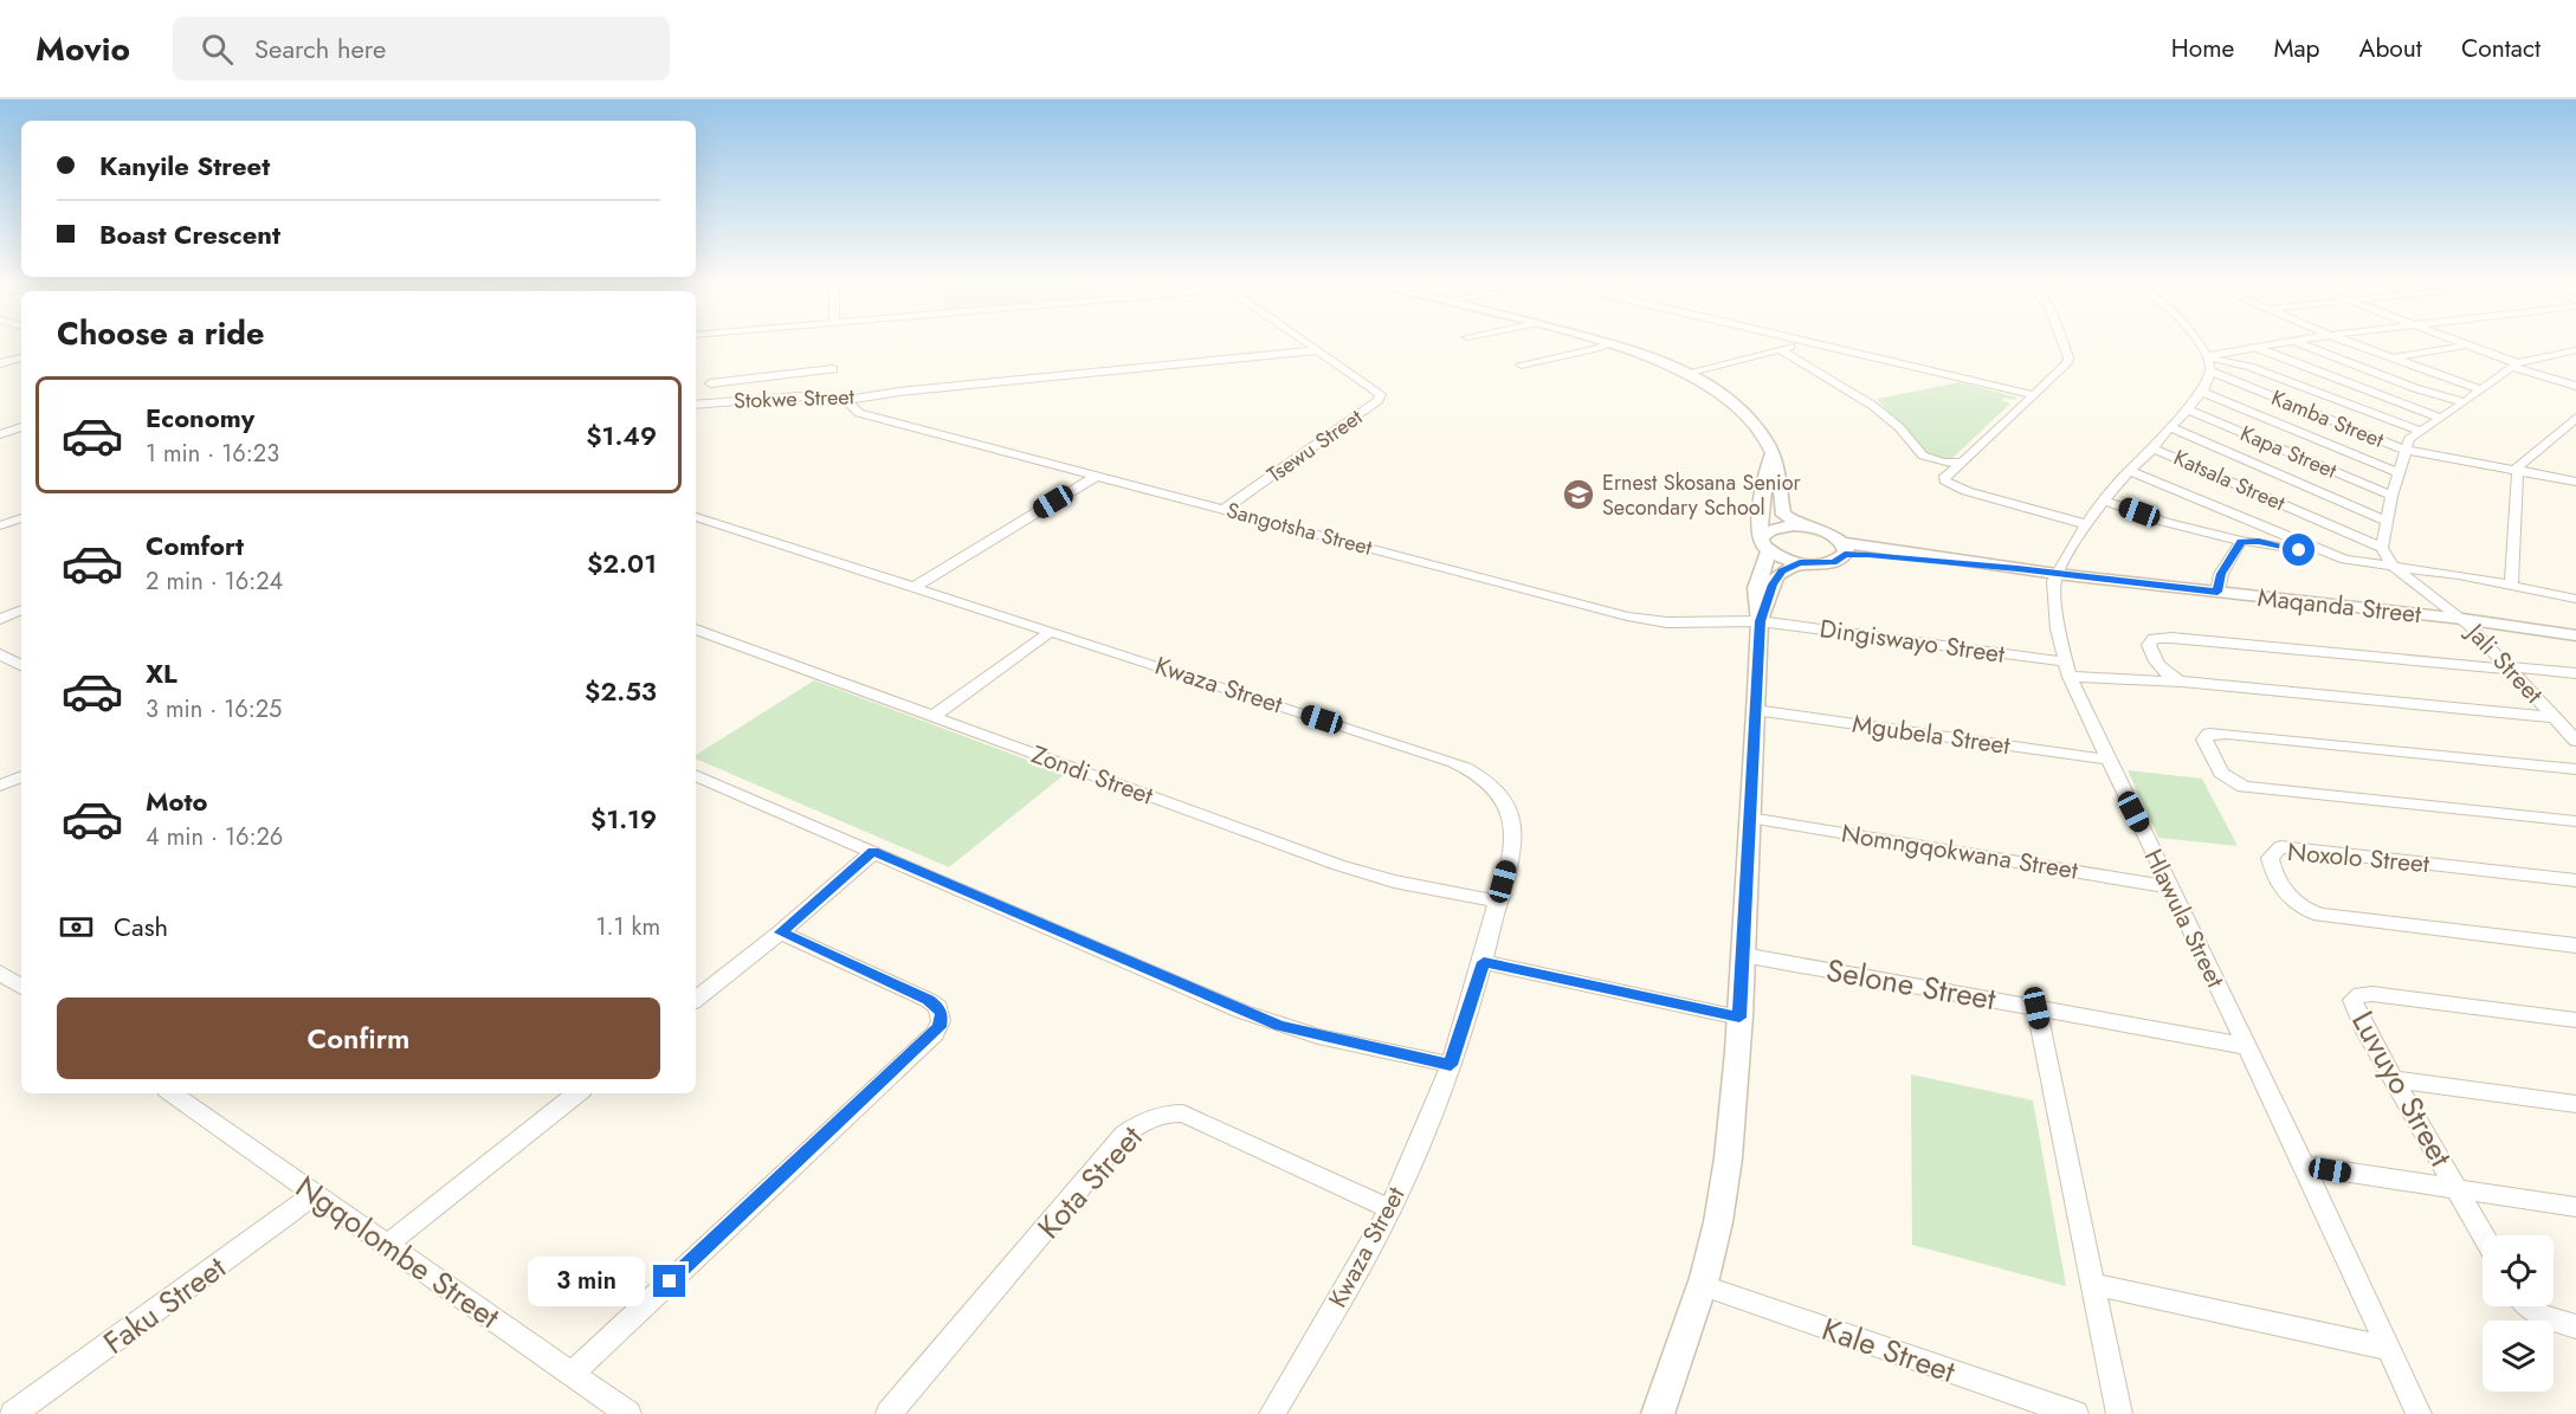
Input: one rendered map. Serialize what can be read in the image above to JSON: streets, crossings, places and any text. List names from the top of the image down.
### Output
{
  "streets": {
    "street": [
      "Stokwe Street",
      "Kamba Street",
      "Tsewu Street",
      "Kapa Street",
      "Katsala Street",
      "Sangotsha Street",
      "Maqanda Street",
      "Dingiswayo Street",
      "Jali Street",
      "Kwaza Street",
      "Mgubela Street",
      "Zondi Street",
      "Nomngqokwana Street",
      "Noxolo Street",
      "Hlawula Street",
      "Selone Street",
      "Luvuyo Street",
      "Kota Street",
      "Ngqolombe Street",
      "Faku Street",
      "Kale Street"
    ]
  },
  "crossings": [
    ["Stokwe Street", "Tsewu Street"],
    ["Stokwe Street", "Sangotsha Street"],
    ["Tsewu Street", "Sangotsha Street"],
    ["Sangotsha Street", "Dingiswayo Street"],
    ["Maqanda Street", "Jali Street"],
    ["Maqanda Street", "Hlawula Street"],
    ["Dingiswayo Street", "Jali Street"],
    ["Dingiswayo Street", "Hlawula Street"],
    ["Kwaza Street", "Zondi Street"],
    ["Kwaza Street", "Kota Street"],
    ["Mgubela Street", "Hlawula Street"],
    ["Nomngqokwana Street", "Hlawula Street"],
    ["Hlawula Street", "Selone Street"],
    ["Ngqolombe Street", "Faku Street"]
  ],
  "places": {
    "school or university": ["Ernest Skosana Senior Secondary School"]
  },
  "page": {
    "header": "Movio",
    "search": "Search here",
    "nav": [
      "Home",
      "Map",
      "About",
      "Contact"
    ],
    "banner": ["Kanyile Street", "Boast Crescent"],
    "heading": "Choose a ride",
    "list": [
      {
        "name": "Economy",
        "note": "1 min · 16:23",
        "value": "$1.49"
      },
      {
        "name": "Comfort",
        "note": "2 min · 16:24",
        "value": "$2.01"
      },
      {
        "name": "XL",
        "note": "3 min · 16:25",
        "value": "$2.53"
      },
      {
        "name": "Moto",
        "note": "4 min · 16:26",
        "value": "$1.19"
      }
    ],
    "pay": ["Cash", "1.1 km"],
    "buttons": "Confirm",
    "bubble": "3 min"
  }
}
